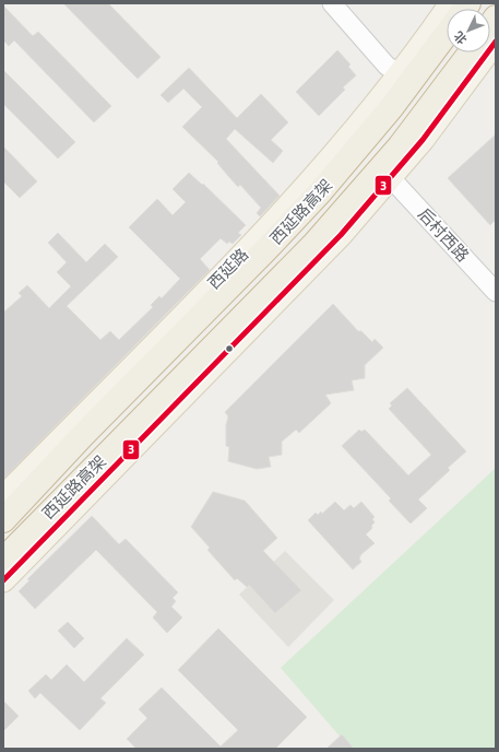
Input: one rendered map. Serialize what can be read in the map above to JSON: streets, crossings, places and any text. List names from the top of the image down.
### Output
{
  "streets": {
    "highway": ["西延路高架"],
    "main road": ["西延路"],
    "street": ["后村西路"]
  },
  "lines": ["transit line 3"],
  "north": "bottom left"
}
